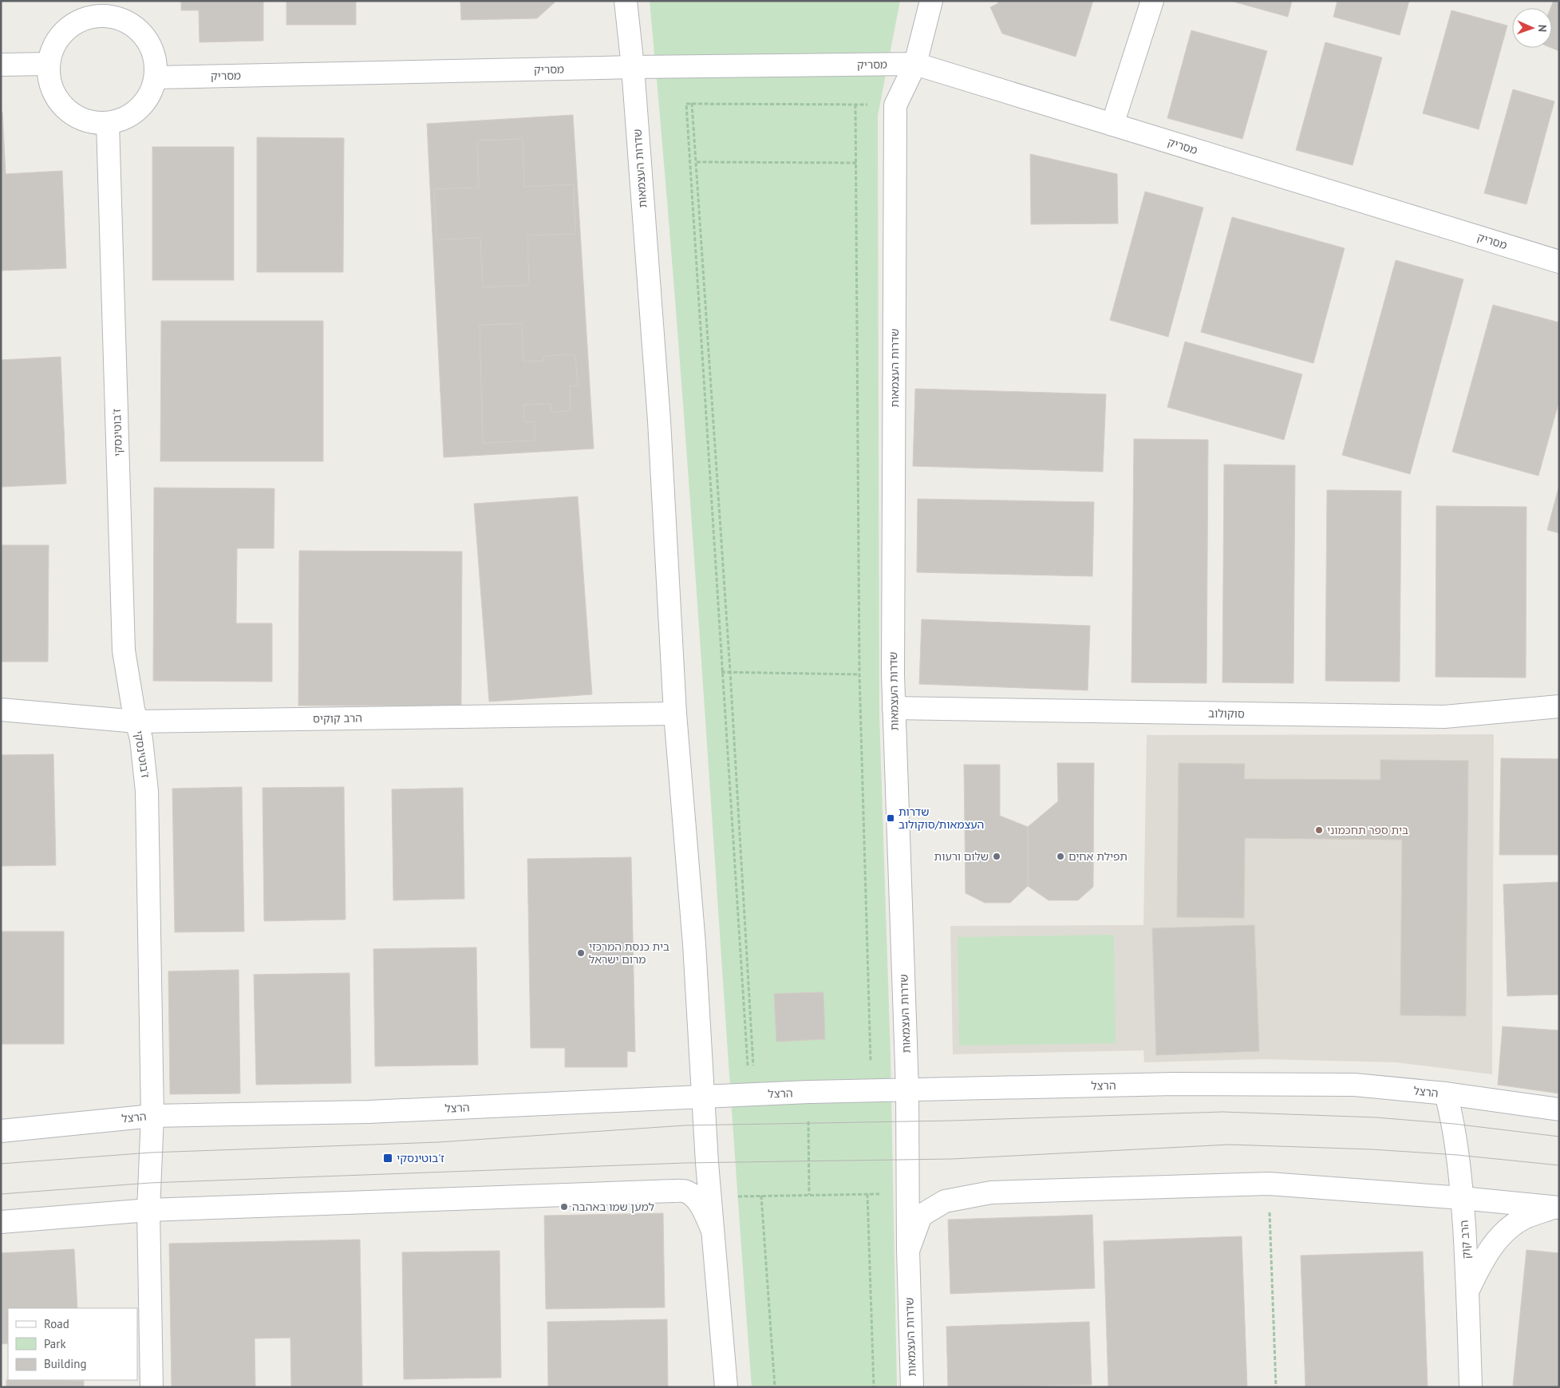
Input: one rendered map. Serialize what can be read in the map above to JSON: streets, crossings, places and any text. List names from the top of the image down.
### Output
{
  "streets": {
    "street": [
      "מסריק",
      "שדרות העצמאות",
      "ז'בוטינסקי",
      "סוקולוב",
      "הרב קוקיס",
      "הרצל",
      "הרב קוק"
    ]
  },
  "crossings": [
    ["מסריק", "שדרות העצמאות"],
    ["מסריק", "ז'בוטינסקי"],
    ["שדרות העצמאות", "סוקולוב"],
    ["שדרות העצמאות", "הרב קוקיס"],
    ["שדרות העצמאות", "הרצל"],
    ["ז'בוטינסקי", "הרב קוקיס"],
    ["ז'בוטינסקי", "הרצל"],
    ["הרצל", "הרב קוק"]
  ],
  "places": {
    "transit": ["שדרות העצמאות/סוקולוב", "ז'בוטינסקי"],
    "other": [
      "בית ספר תחכמוני",
      "שלום ורעות",
      "תפילת אחים",
      "בית כנסת המרכזי מרום ישראל",
      "למען שמו באהבה"
    ]
  },
  "legend": ["Road", "Park", "Building"],
  "north": "right"
}
